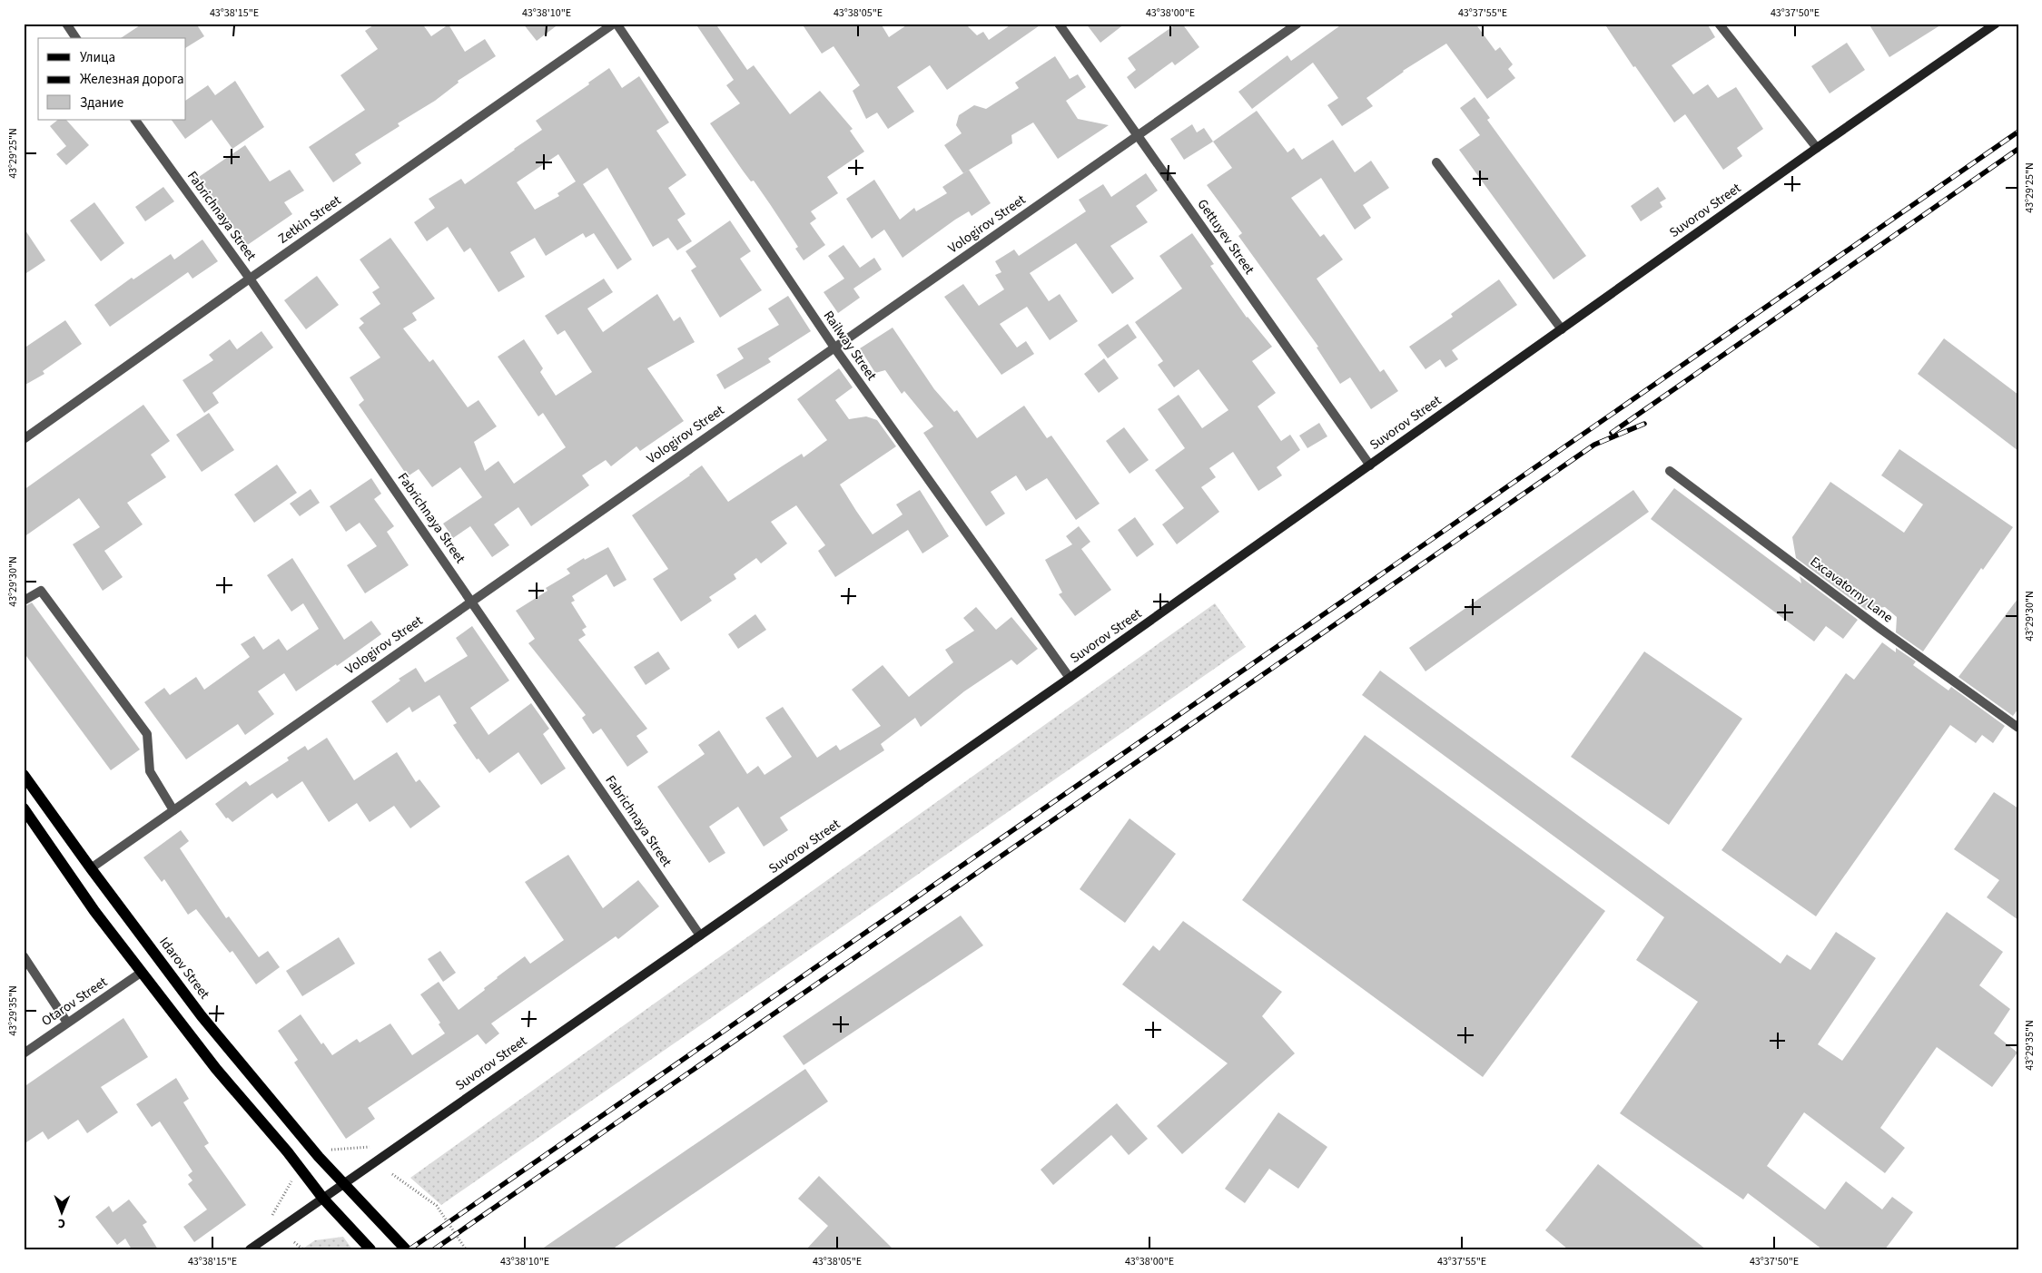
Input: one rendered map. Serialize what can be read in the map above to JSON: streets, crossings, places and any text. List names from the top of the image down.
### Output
{
  "streets": {
    "main road": ["Idarov Street"],
    "street": [
      "Suvorov Street",
      "Fabrichnaya Street",
      "Zetkin Street",
      "Vologirov Street",
      "Gettuyev Street",
      "Railway Street",
      "Excavatorny Lane",
      "Otarov Street"
    ]
  },
  "crossings": [
    ["Suvorov Street", "Fabrichnaya Street"],
    ["Suvorov Street", "Gettuyev Street"],
    ["Suvorov Street", "Railway Street"],
    ["Suvorov Street", "Idarov Street"],
    ["Fabrichnaya Street", "Zetkin Street"],
    ["Fabrichnaya Street", "Vologirov Street"],
    ["Zetkin Street", "Railway Street"],
    ["Vologirov Street", "Gettuyev Street"],
    ["Vologirov Street", "Railway Street"],
    ["Vologirov Street", "Idarov Street"]
  ],
  "legend": ["Улица", "Железная дорога", "Здание"],
  "north": "bottom",
  "coordinates": [
    "43°38'15\"E",
    "43°38'10\"E",
    "43°38'05\"E",
    "43°38'00\"E",
    "43°37'55\"E",
    "43°37'50\"E",
    "43°29'25\"N",
    "43°29'30\"N",
    "43°29'35\"N"
  ]
}
